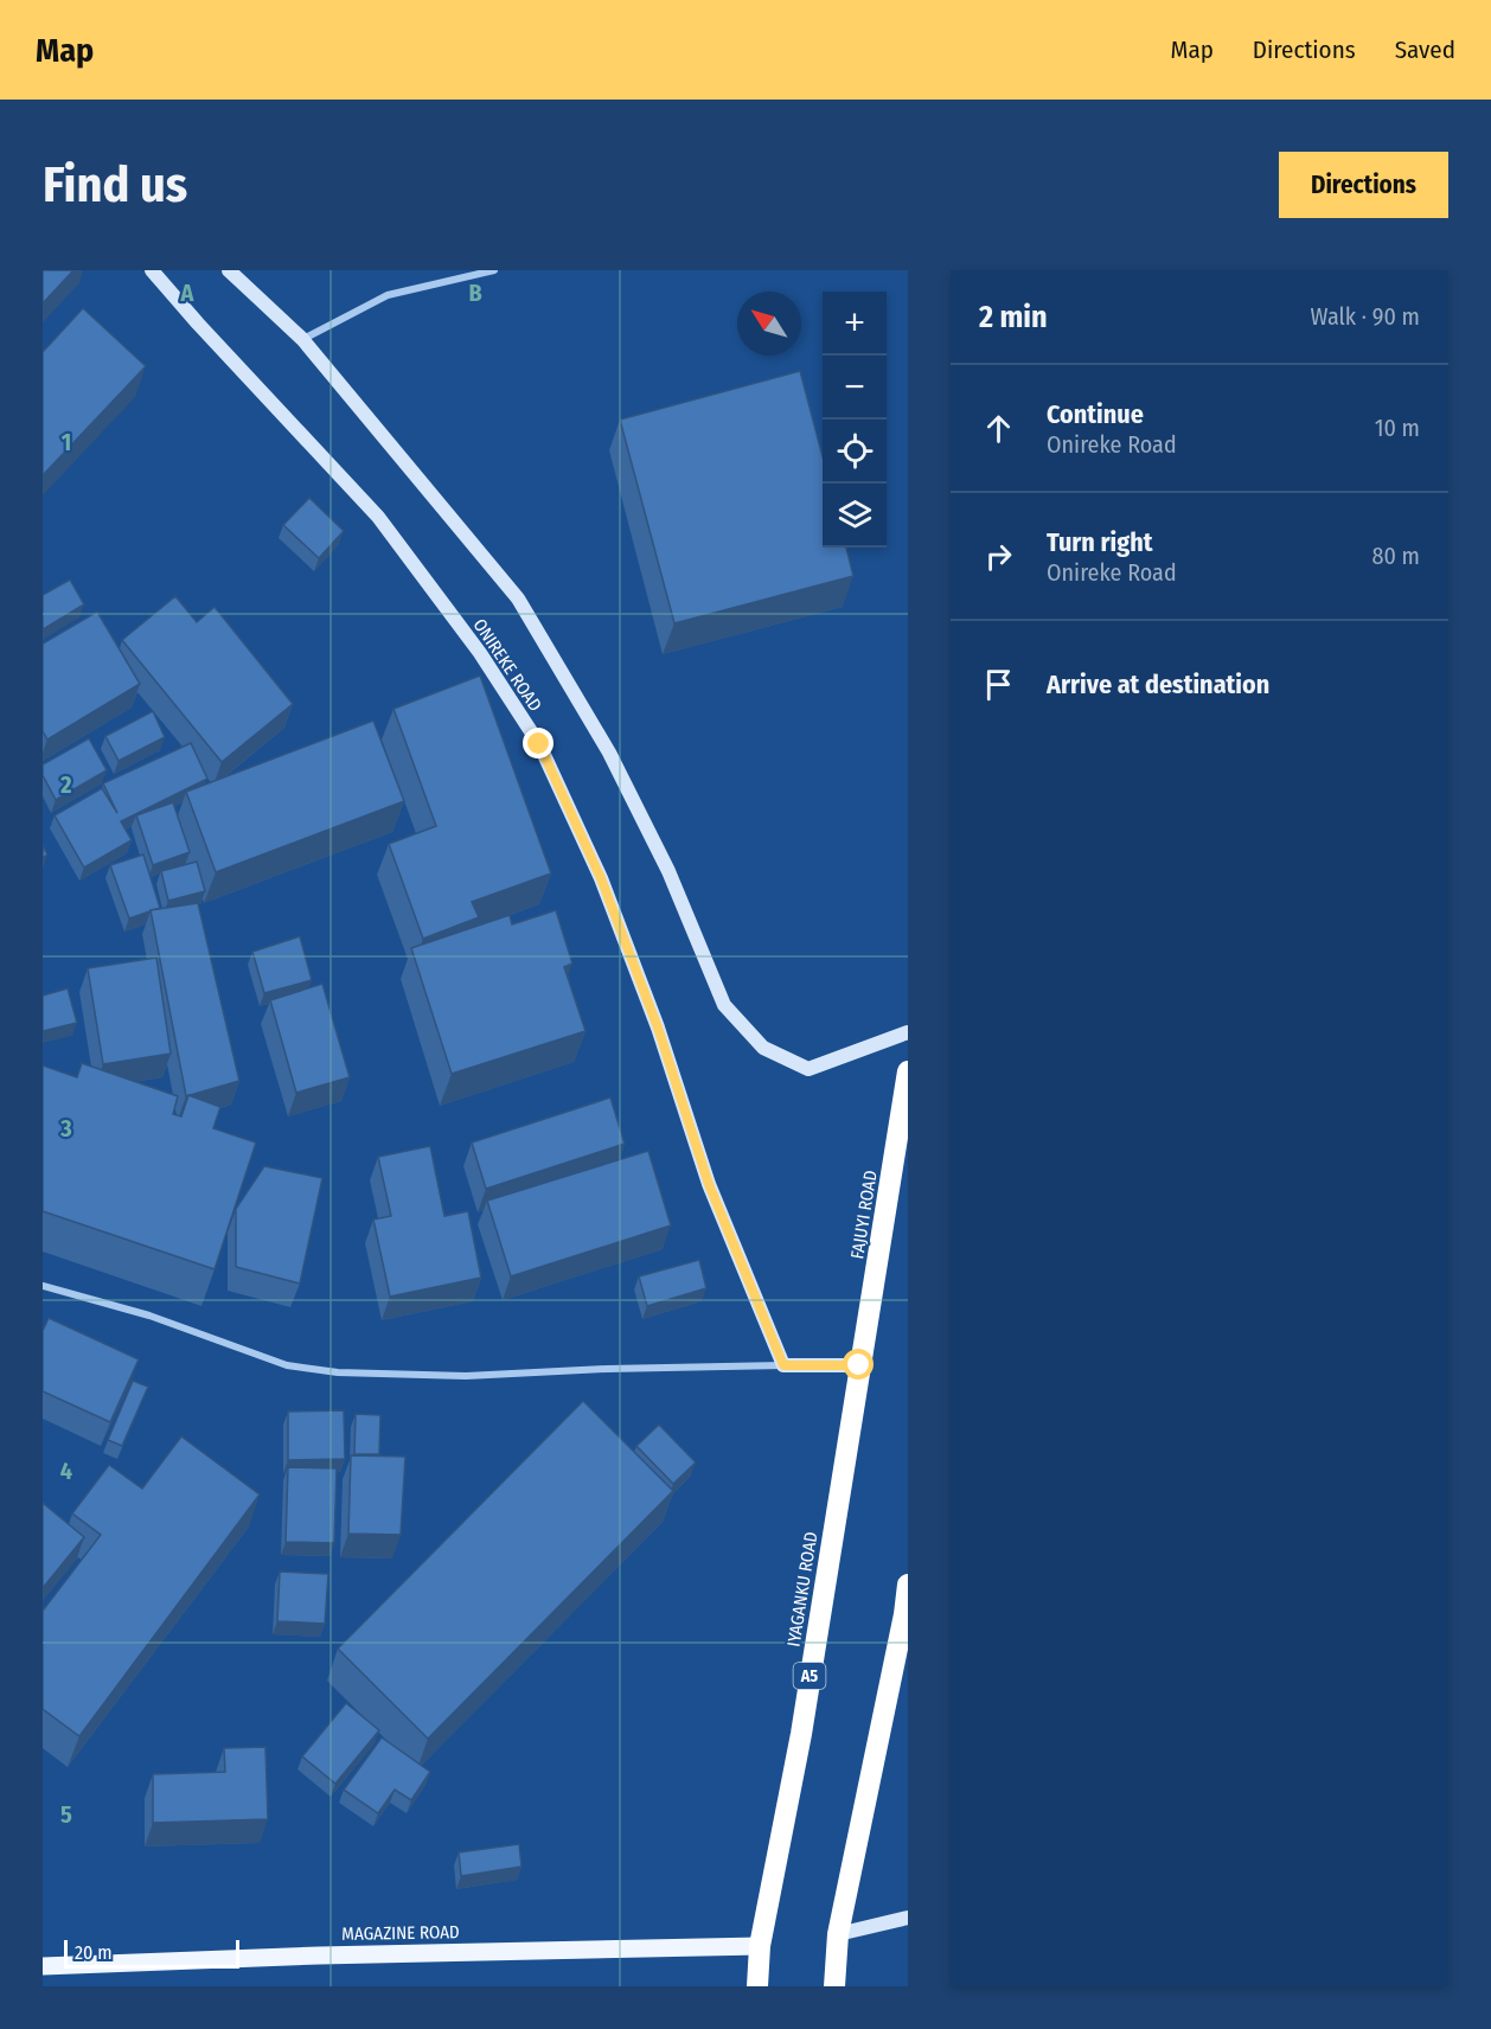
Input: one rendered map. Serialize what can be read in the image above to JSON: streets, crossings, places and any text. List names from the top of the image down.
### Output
{
  "streets": {
    "highway": ["FAJUYI ROAD", "IYAGANKU ROAD", "A5"],
    "main road": ["ONIREKE ROAD", "MAGAZINE ROAD"]
  },
  "crossings": [
    ["FAJUYI ROAD", "IYAGANKU ROAD"],
    ["IYAGANKU ROAD", "MAGAZINE ROAD"]
  ],
  "scale_bar": "20 m",
  "north": "top left",
  "page": {
    "header": "Map",
    "nav": ["Map", "Directions", "Saved"],
    "buttons": "Directions",
    "title": "Find us",
    "heading": ["2 min", "Walk · 90 m"],
    "map_buttons": ["+", "−"],
    "list": [
      ["Continue", "Onireke Road", "10 m"],
      ["Turn right", "Onireke Road", "80 m"],
      "Arrive at destination"
    ],
    "scale": "20 m"
  },
  "grid": {
    "columns": ["A", "B"],
    "rows": [
      "1",
      "2",
      "3",
      "4",
      "5"
    ]
  }
}
